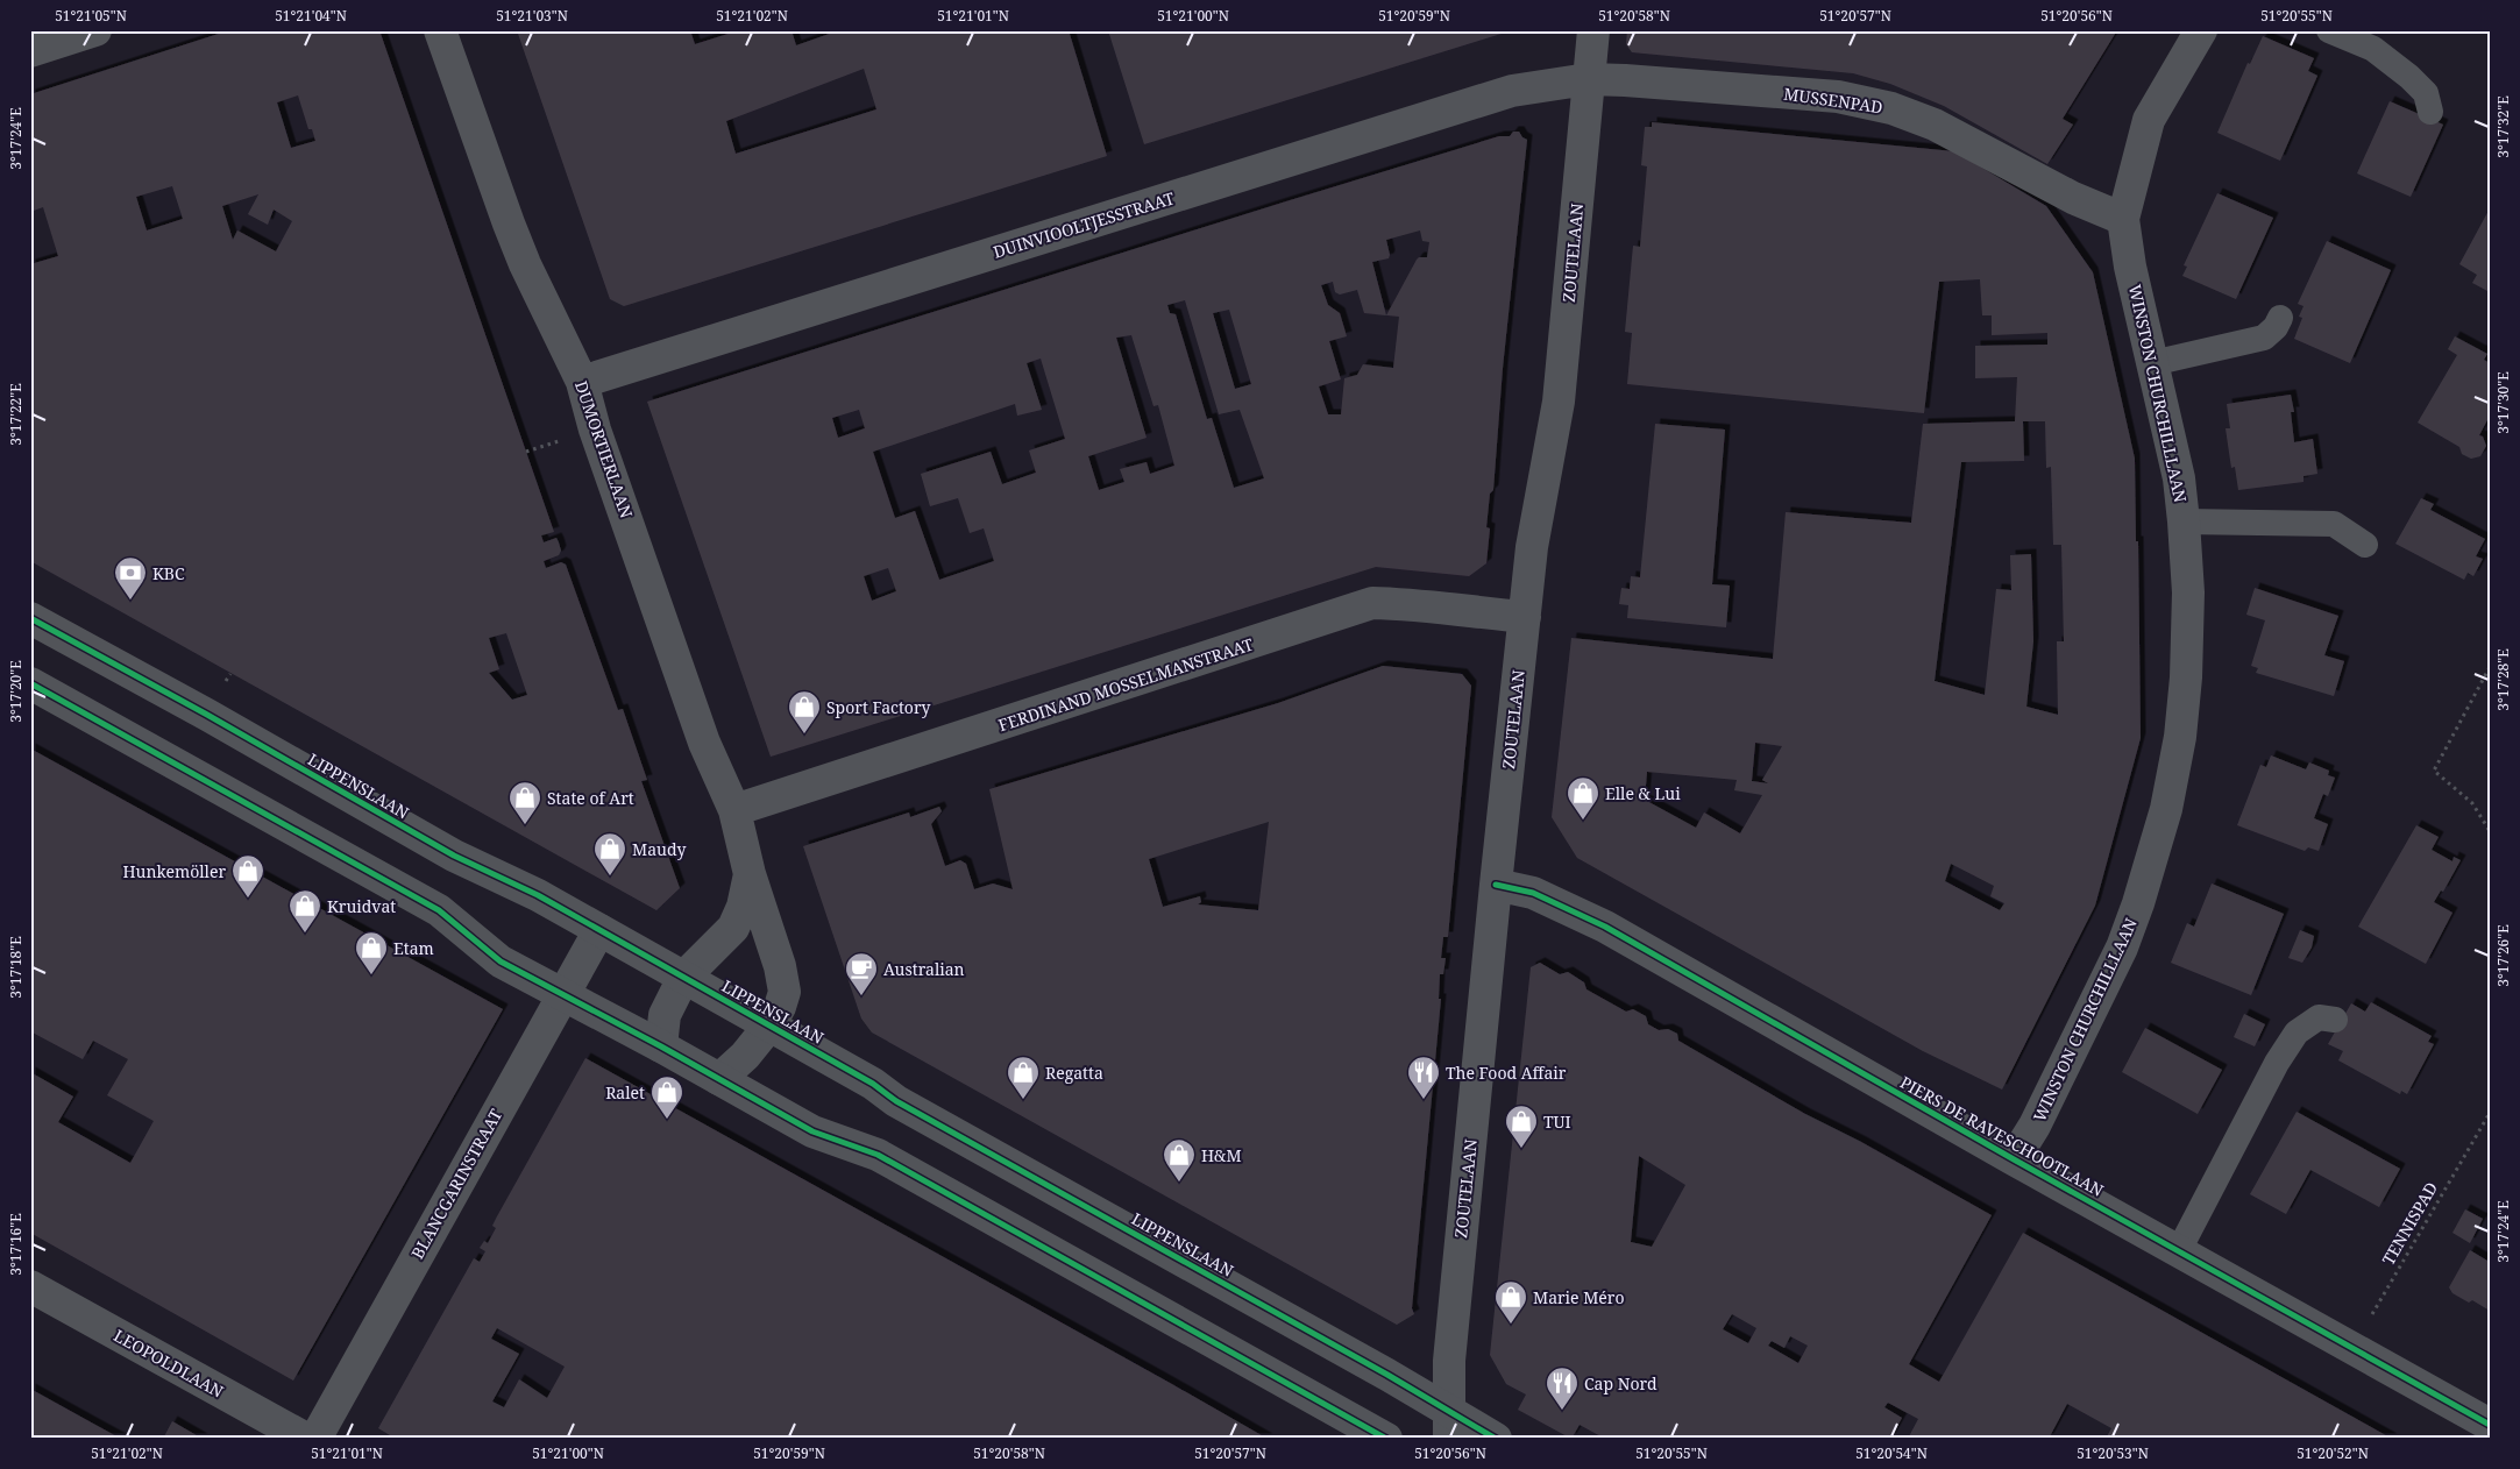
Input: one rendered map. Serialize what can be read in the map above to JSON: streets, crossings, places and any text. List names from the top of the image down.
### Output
{
  "streets": {
    "street": [
      "MUSSENPAD",
      "DUINVIOOLTJESSTRAAT",
      "ZOUTELAAN",
      "WINSTON CHURCHILLLAAN",
      "DUMORTIERLAAN",
      "FERDINAND MOSSELMANSTRAAT",
      "LIPPENSLAAN",
      "PIERS DE RAVESCHOOTLAAN",
      "BLANCGARINSTRAAT",
      "LEOPOLDLAAN"
    ],
    "path": ["TENNISPAD"]
  },
  "crossings": [
    ["MUSSENPAD", "DUINVIOOLTJESSTRAAT"],
    ["MUSSENPAD", "ZOUTELAAN"],
    ["MUSSENPAD", "WINSTON CHURCHILLLAAN"],
    ["DUINVIOOLTJESSTRAAT", "ZOUTELAAN"],
    ["DUINVIOOLTJESSTRAAT", "DUMORTIERLAAN"],
    ["ZOUTELAAN", "FERDINAND MOSSELMANSTRAAT"],
    ["ZOUTELAAN", "LIPPENSLAAN"],
    ["ZOUTELAAN", "PIERS DE RAVESCHOOTLAAN"],
    ["WINSTON CHURCHILLLAAN", "PIERS DE RAVESCHOOTLAAN"],
    ["DUMORTIERLAAN", "FERDINAND MOSSELMANSTRAAT"],
    ["DUMORTIERLAAN", "LIPPENSLAAN"],
    ["LIPPENSLAAN", "BLANCGARINSTRAAT"],
    ["PIERS DE RAVESCHOOTLAAN", "TENNISPAD"]
  ],
  "places": {
    "bank": ["KBC"],
    "shop": [
      "Sport Factory",
      "Elle & Lui",
      "State of Art",
      "Maudy",
      "Hunkemöller",
      "Kruidvat",
      "Etam",
      "Regatta",
      "Ralet",
      "TUI",
      "H&M",
      "Marie Méro"
    ],
    "cafe": ["Australian"],
    "restaurant": ["The Food Affair", "Cap Nord"]
  },
  "coordinates": [
    "51°21'05\"N",
    "51°21'04\"N",
    "51°21'03\"N",
    "51°21'02\"N",
    "51°21'01\"N",
    "51°21'00\"N",
    "51°20'59\"N",
    "51°20'58\"N",
    "51°20'57\"N",
    "51°20'56\"N",
    "51°20'55\"N",
    "3°17'32\"E",
    "3°17'24\"E",
    "3°17'30\"E",
    "3°17'22\"E",
    "3°17'28\"E",
    "3°17'20\"E",
    "3°17'26\"E",
    "3°17'18\"E",
    "3°17'16\"E",
    "51°20'54\"N",
    "51°20'53\"N",
    "51°20'52\"N"
  ]
}
